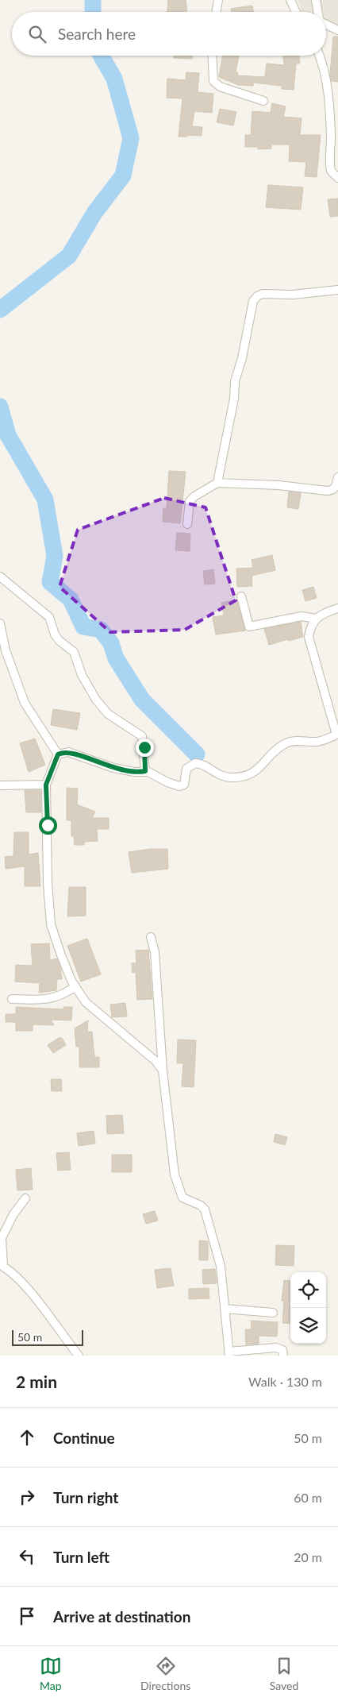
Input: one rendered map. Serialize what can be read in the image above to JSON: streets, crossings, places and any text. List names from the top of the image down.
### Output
{
  "scale_bar": "50 m",
  "page": {
    "search": "Search here",
    "scale": "50 m",
    "heading": ["2 min", "Walk · 130 m"],
    "list": [
      ["Continue", "50 m"],
      ["Turn right", "60 m"],
      ["Turn left", "20 m"],
      "Arrive at destination"
    ],
    "nav": ["Map", "Directions", "Saved"]
  }
}
